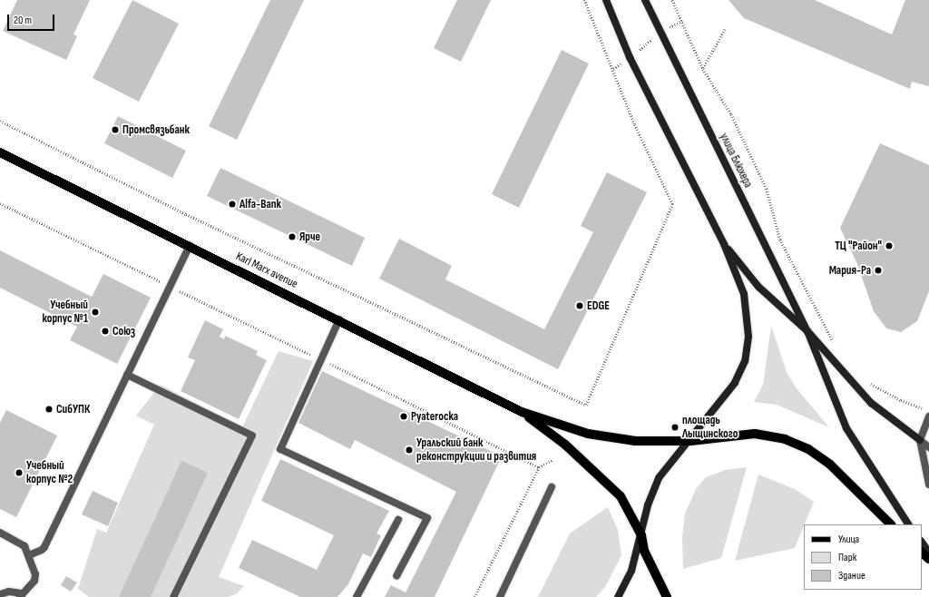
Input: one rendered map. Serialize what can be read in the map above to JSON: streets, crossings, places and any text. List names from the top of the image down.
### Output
{
  "streets": {
    "main road": ["улица Блюхера", "Karl Marx avenue"]
  },
  "places": [
    "Промсвязьбанк",
    "Alfa-Bank",
    "Ярче",
    "ТЦ \"Район\"",
    "Мария-Ра",
    "EDGE",
    "Учебный корпус №1",
    "Союз",
    "СибУПК",
    "Pyaterocka",
    "площадь Лыщинского",
    "Уральский банк реконструкции и развития",
    "Учебный корпус №2"
  ],
  "legend": ["Улица", "Парк", "Здание"],
  "scale_bar": "20 m"
}
